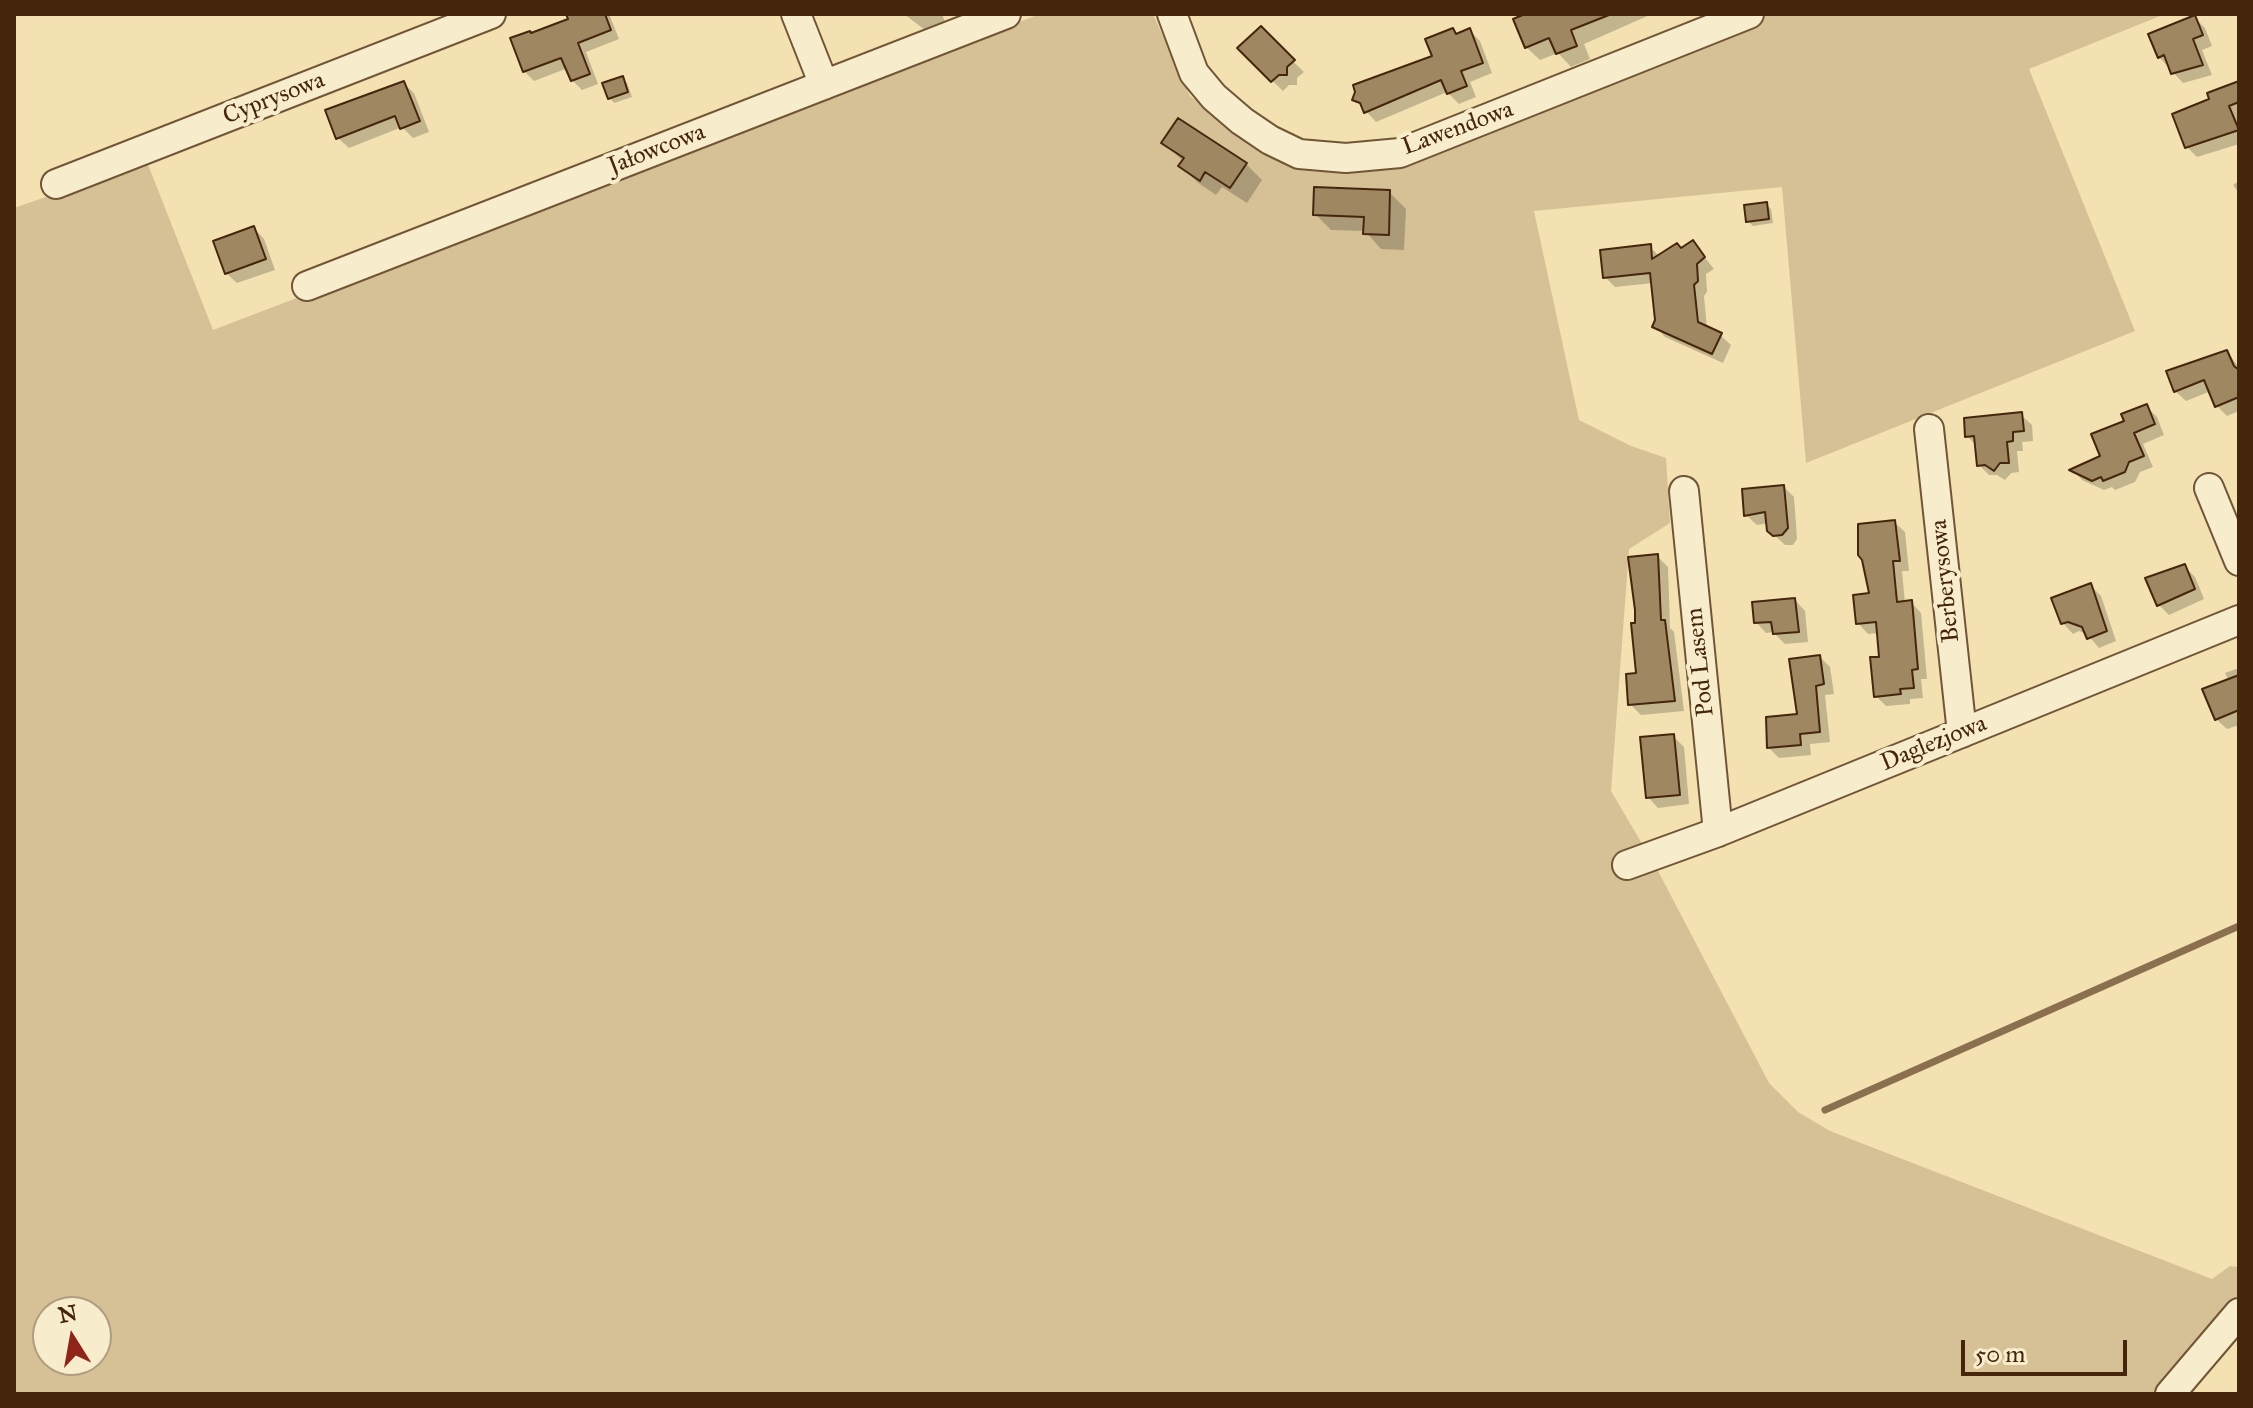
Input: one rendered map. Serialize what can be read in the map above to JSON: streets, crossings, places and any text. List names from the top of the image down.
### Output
{
  "streets": {
    "street": [
      "Cyprysowa",
      "Lawendowa",
      "Jałowcowa",
      "Berberysowa",
      "Pod Lasem",
      "Daglezjowa"
    ]
  },
  "crossings": [
    ["Berberysowa", "Daglezjowa"],
    ["Pod Lasem", "Daglezjowa"]
  ],
  "scale_bar": "50 m",
  "north": "top"
}
